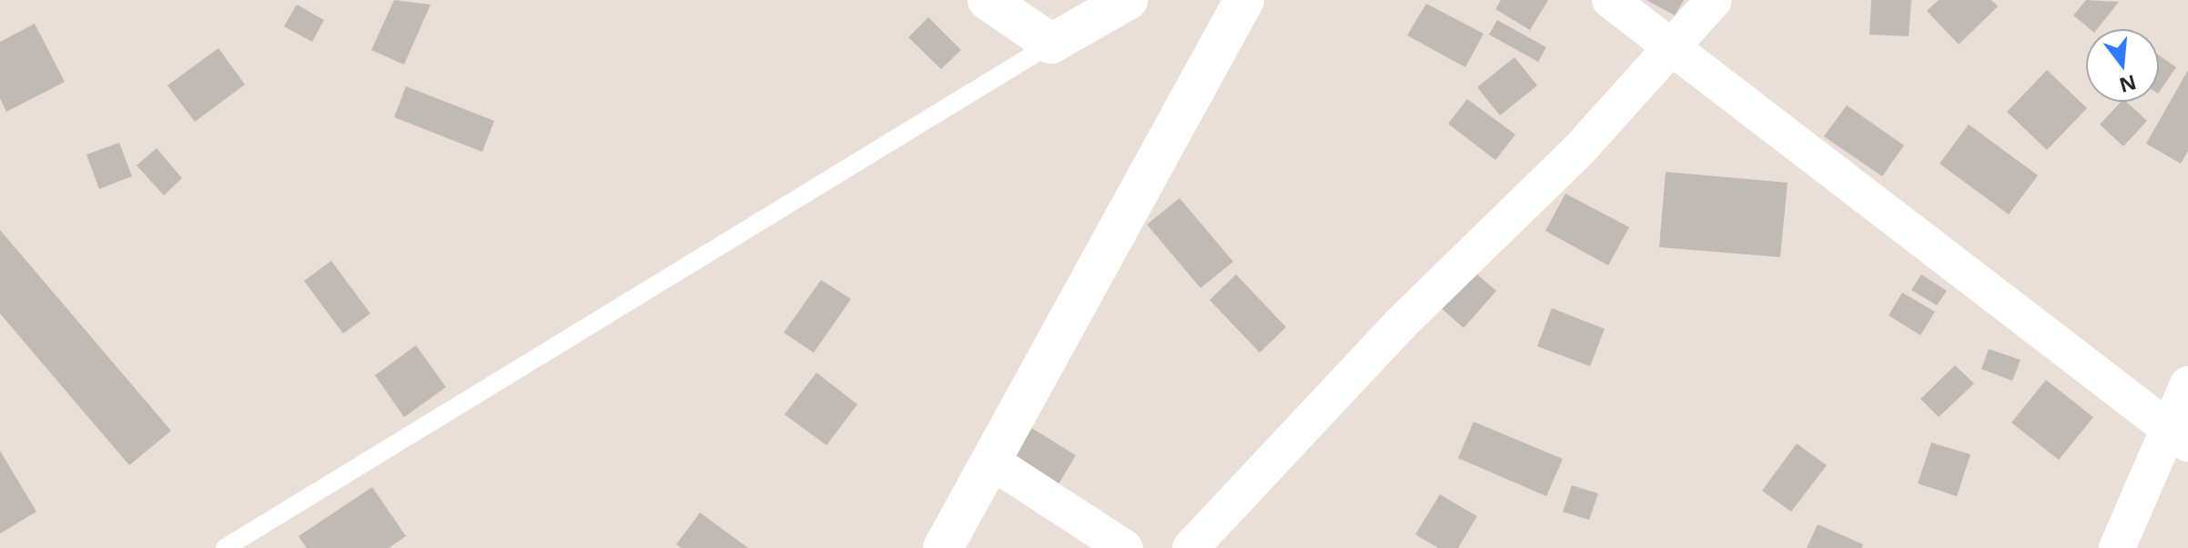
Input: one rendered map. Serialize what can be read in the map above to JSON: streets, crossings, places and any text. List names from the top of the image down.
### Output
{
  "north": "bottom"
}
